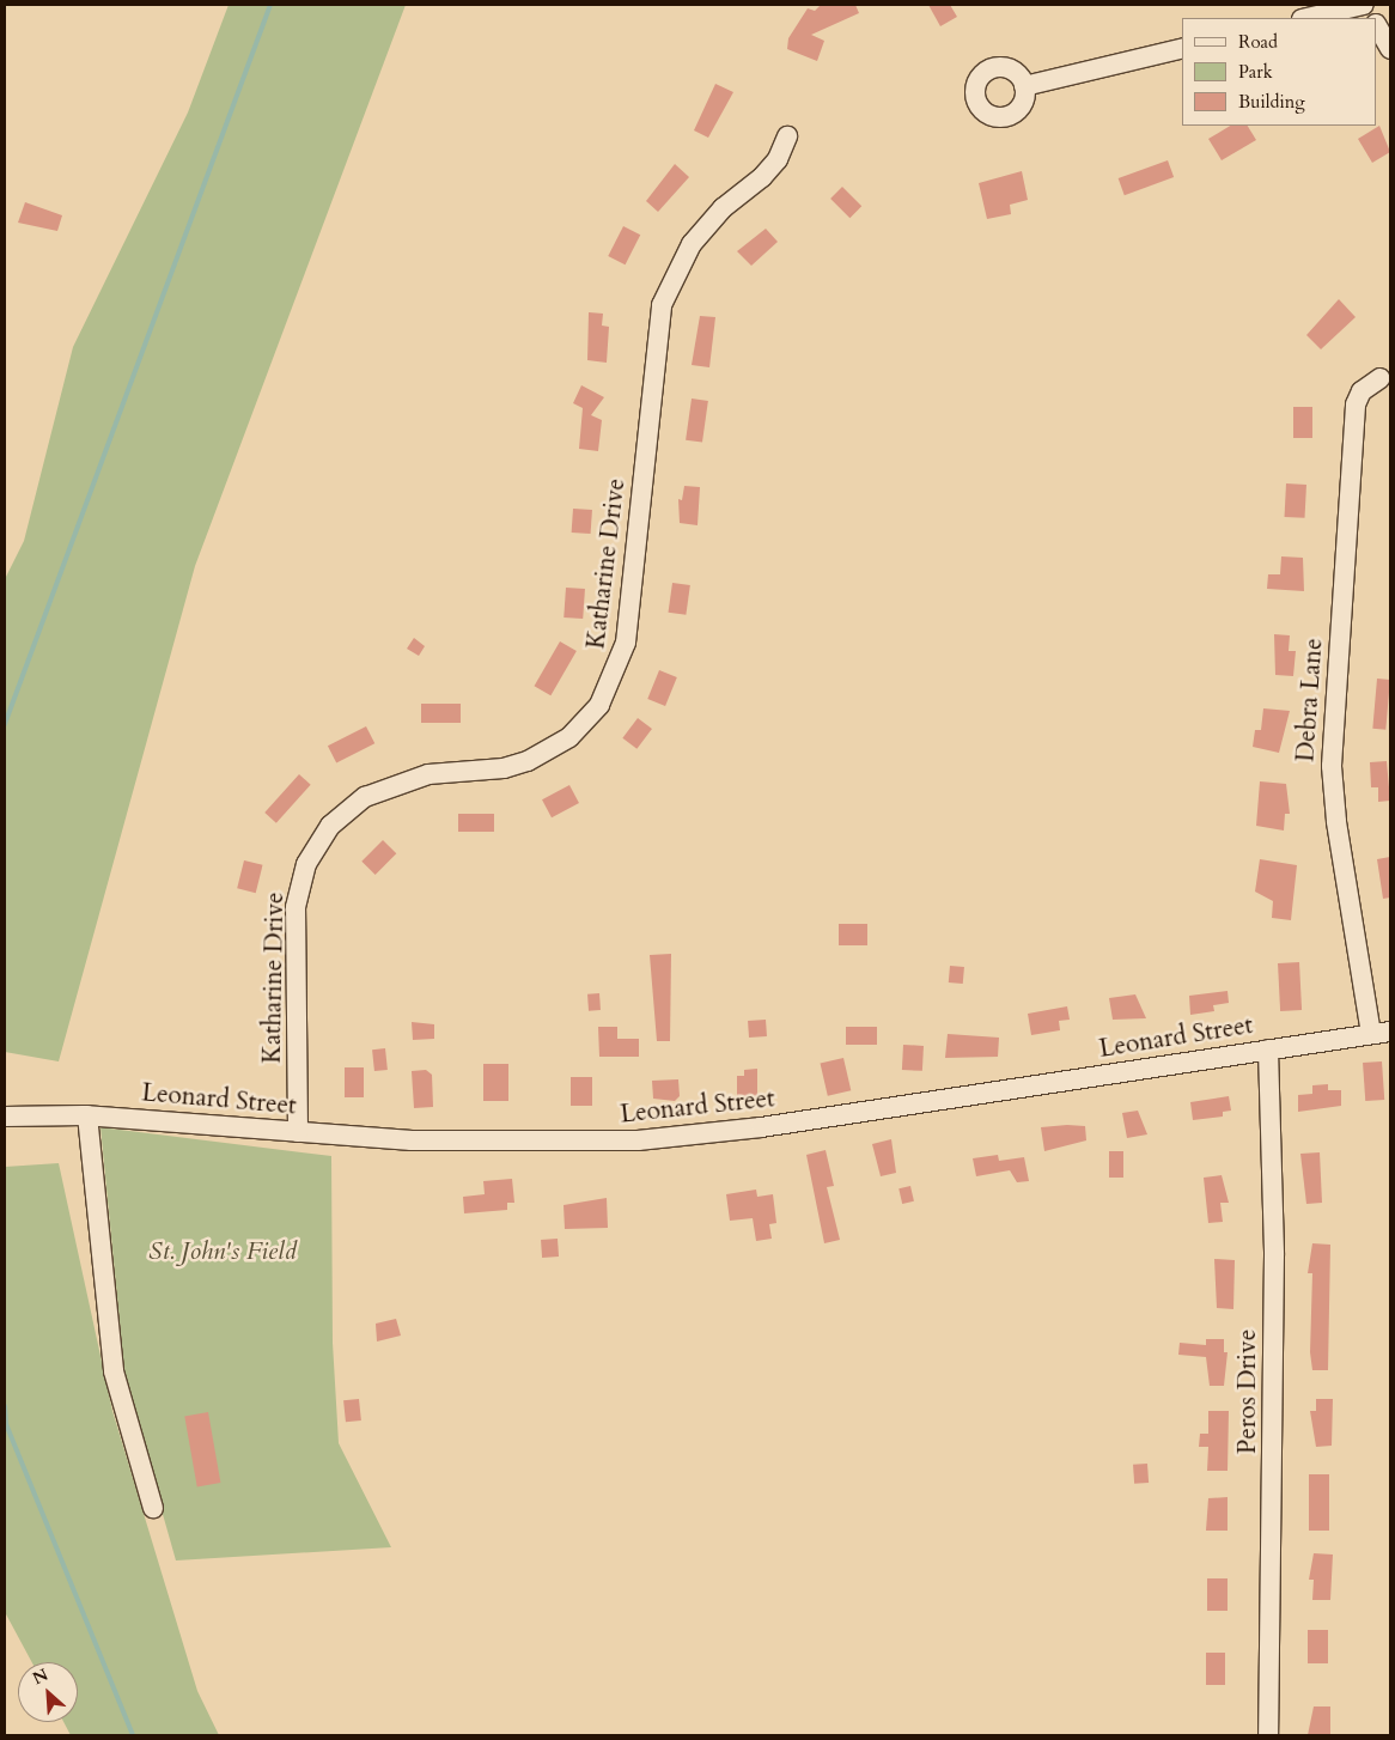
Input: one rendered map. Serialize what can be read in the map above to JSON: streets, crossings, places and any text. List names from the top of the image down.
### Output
{
  "streets": {
    "street": [
      "Katharine Drive",
      "Debra Lane",
      "Leonard Street",
      "Peros Drive"
    ]
  },
  "crossings": [
    ["Katharine Drive", "Leonard Street"],
    ["Debra Lane", "Leonard Street"],
    ["Leonard Street", "Peros Drive"]
  ],
  "parks": ["St. John's Field"],
  "legend": ["Road", "Park", "Building"],
  "north": "top left"
}
